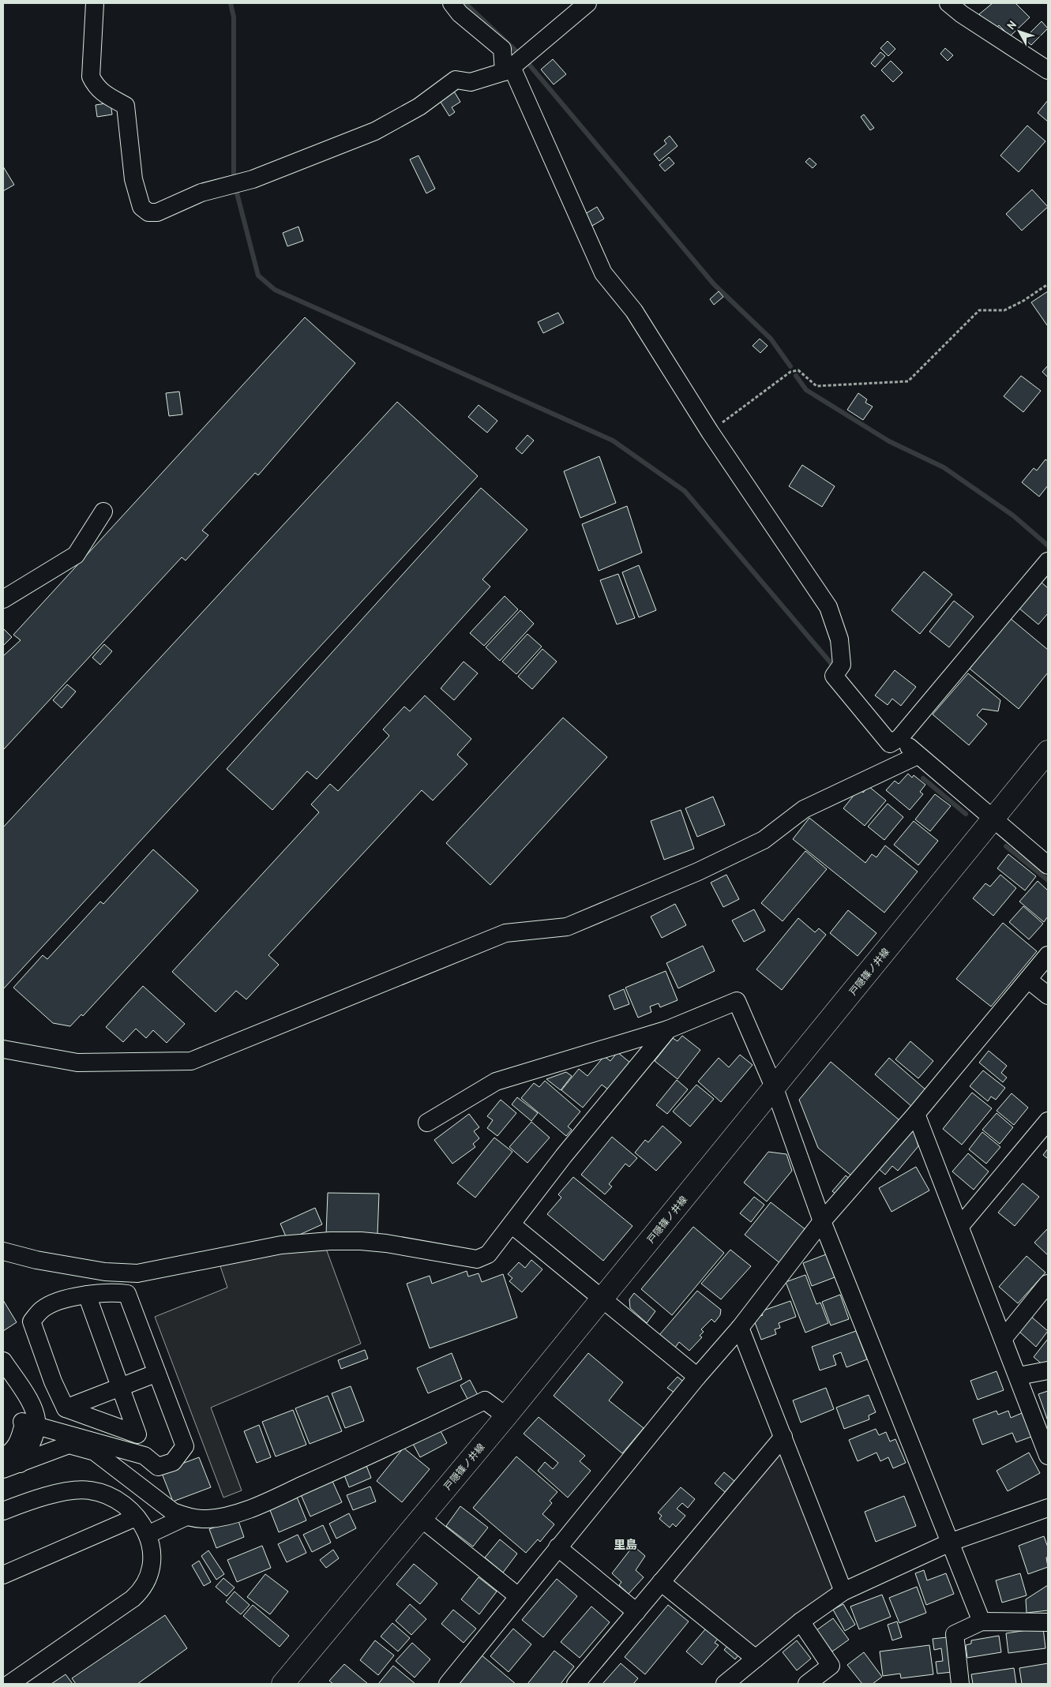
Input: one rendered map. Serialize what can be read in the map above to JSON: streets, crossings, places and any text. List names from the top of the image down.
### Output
{
  "streets": {
    "main road": ["戸隠篠ノ井線"]
  },
  "districts": ["里島"],
  "north": "top left"
}
